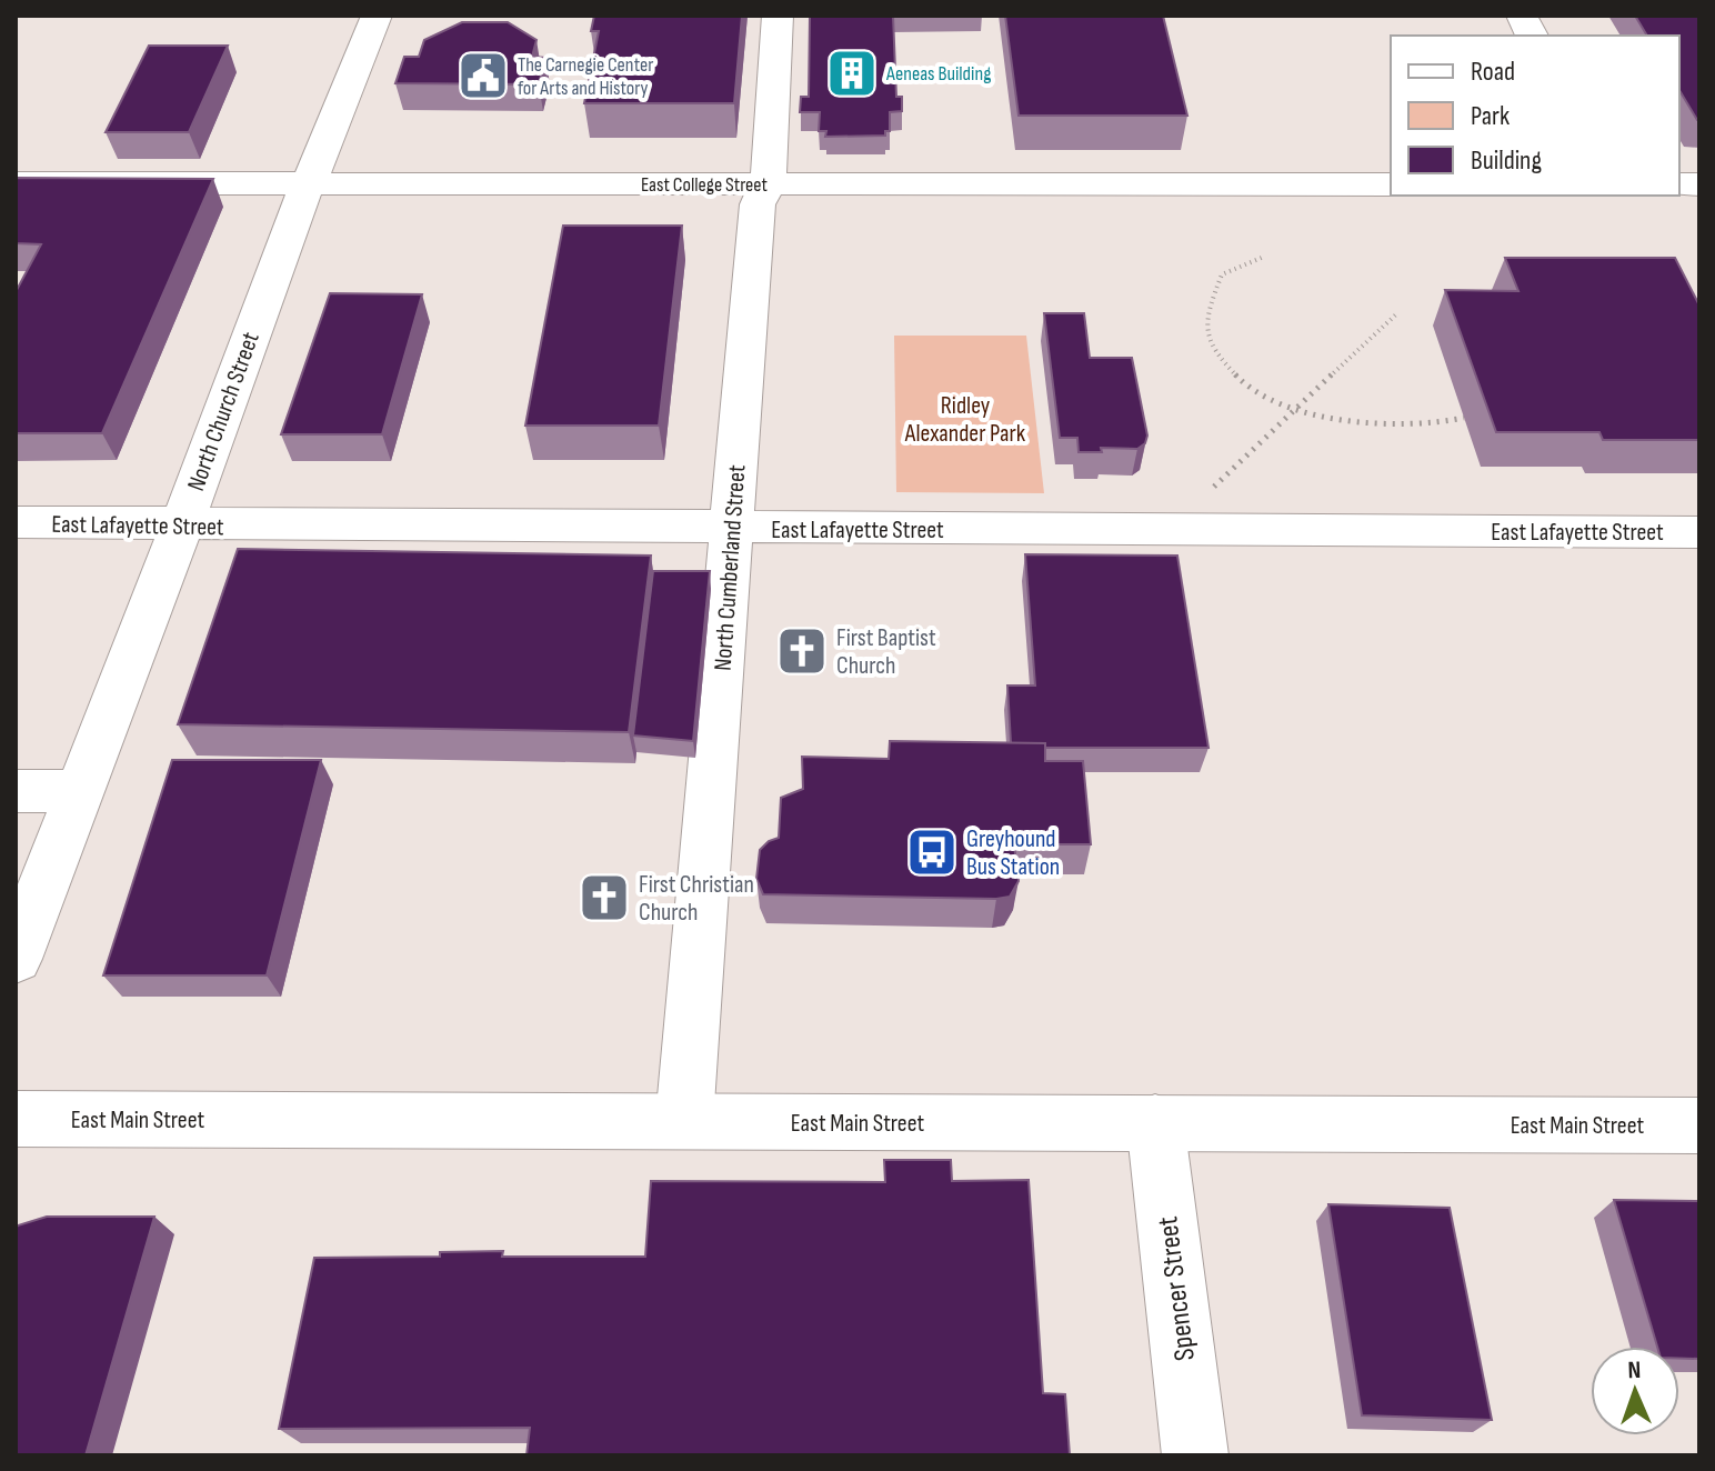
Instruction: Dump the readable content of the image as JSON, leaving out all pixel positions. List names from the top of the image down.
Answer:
{
  "streets": {
    "street": [
      "East College Street",
      "North Church Street",
      "East Lafayette Street",
      "North Cumberland Street",
      "East Main Street",
      "Spencer Street"
    ]
  },
  "crossings": [
    ["East College Street", "North Church Street"],
    ["East College Street", "North Cumberland Street"],
    ["North Church Street", "East Lafayette Street"],
    ["East Lafayette Street", "North Cumberland Street"],
    ["North Cumberland Street", "East Main Street"],
    ["East Main Street", "Spencer Street"]
  ],
  "parks": ["Ridley Alexander Park"],
  "places": {
    "building": ["Aeneas Building"],
    "public building": ["The Carnegie Center for Arts and History"],
    "church": ["First Baptist Church", "First Christian Church"],
    "bus stop": ["Greyhound Bus Station"]
  },
  "legend": ["Road", "Park", "Building"],
  "north": "top"
}
